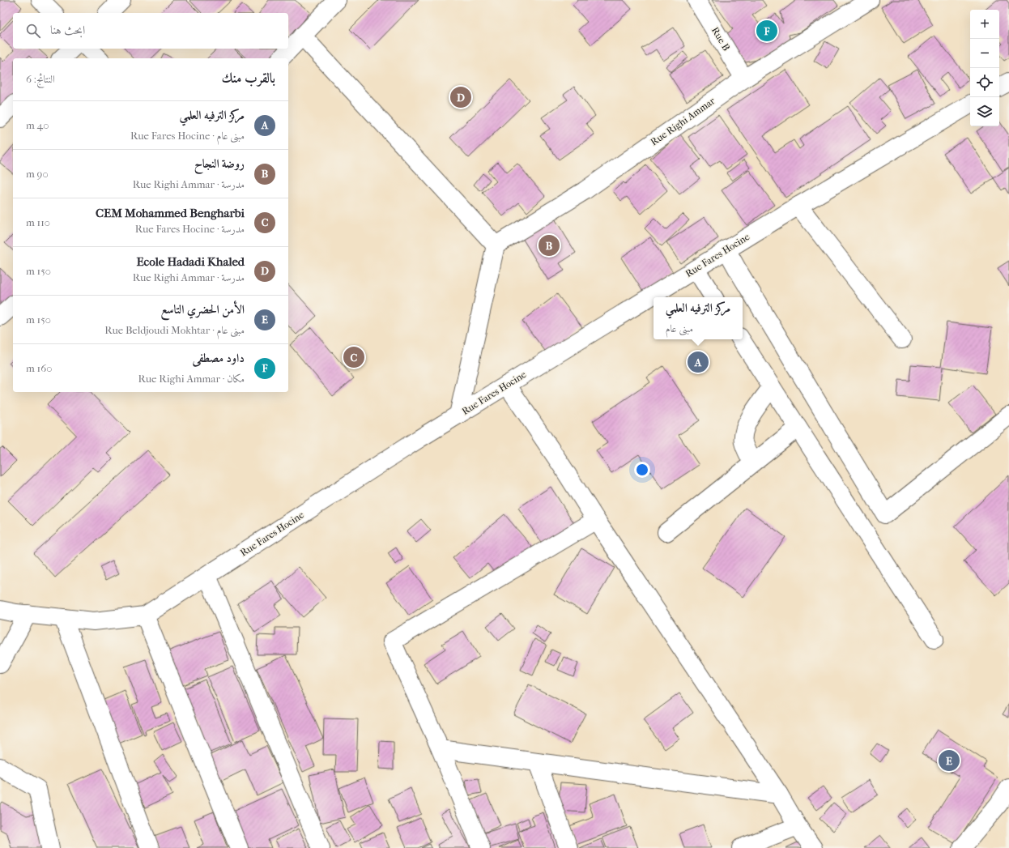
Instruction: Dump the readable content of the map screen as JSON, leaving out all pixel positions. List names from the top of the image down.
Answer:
{
  "streets": {
    "street": ["Rue B", "Rue Righi Ammar", "Rue Fares Hocine"]
  },
  "crossings": [
    ["Rue B", "Rue Righi Ammar"]
  ],
  "page": {
    "map_buttons": ["+", "−"],
    "search": "ابحث هنا",
    "pins": [
      "F",
      "D",
      "B",
      "C",
      "A",
      "E"
    ],
    "heading": ["بالقرب منك", "النتائج: 6"],
    "list": [
      {
        "mark": "A",
        "name": "مركز الترفيه العلمي",
        "note": "مبنى عام · Rue Fares Hocine",
        "value": "40 m"
      },
      {
        "mark": "B",
        "name": "روضة النجاح",
        "note": "مدرسة · Rue Righi Ammar",
        "value": "90 m"
      },
      {
        "mark": "C",
        "name": "CEM Mohammed Bengharbi",
        "note": "مدرسة · Rue Fares Hocine",
        "value": "110 m"
      },
      {
        "mark": "D",
        "name": "Ecole Hadadi Khaled",
        "note": "مدرسة · Rue Righi Ammar",
        "value": "150 m"
      },
      {
        "mark": "E",
        "name": "الأمن الحضري التاسع",
        "note": "مبنى عام · Rue Beldjoudi Mokhtar",
        "value": "150 m"
      },
      {
        "mark": "F",
        "name": "داود مصطفى",
        "note": "مكان · Rue Righi Ammar",
        "value": "160 m"
      }
    ],
    "popup": ["مركز الترفيه العلمي", "مبنى عام"]
  }
}
